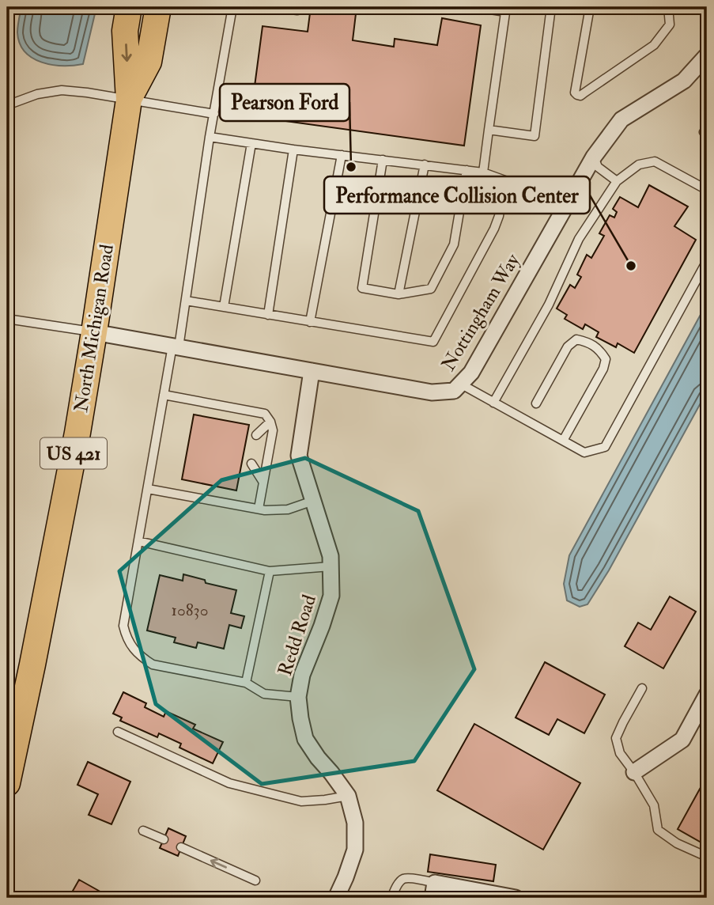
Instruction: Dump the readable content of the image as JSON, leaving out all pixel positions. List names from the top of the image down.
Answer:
{
  "streets": {
    "main road": ["North Michigan Road", "US 421"],
    "street": ["Nottingham Way", "Redd Road"]
  },
  "crossings": [
    ["Nottingham Way", "North Michigan Road"],
    ["Nottingham Way", "Redd Road"]
  ],
  "places": ["Pearson Ford", "Performance Collision Center"],
  "house_numbers": ["10830"]
}
